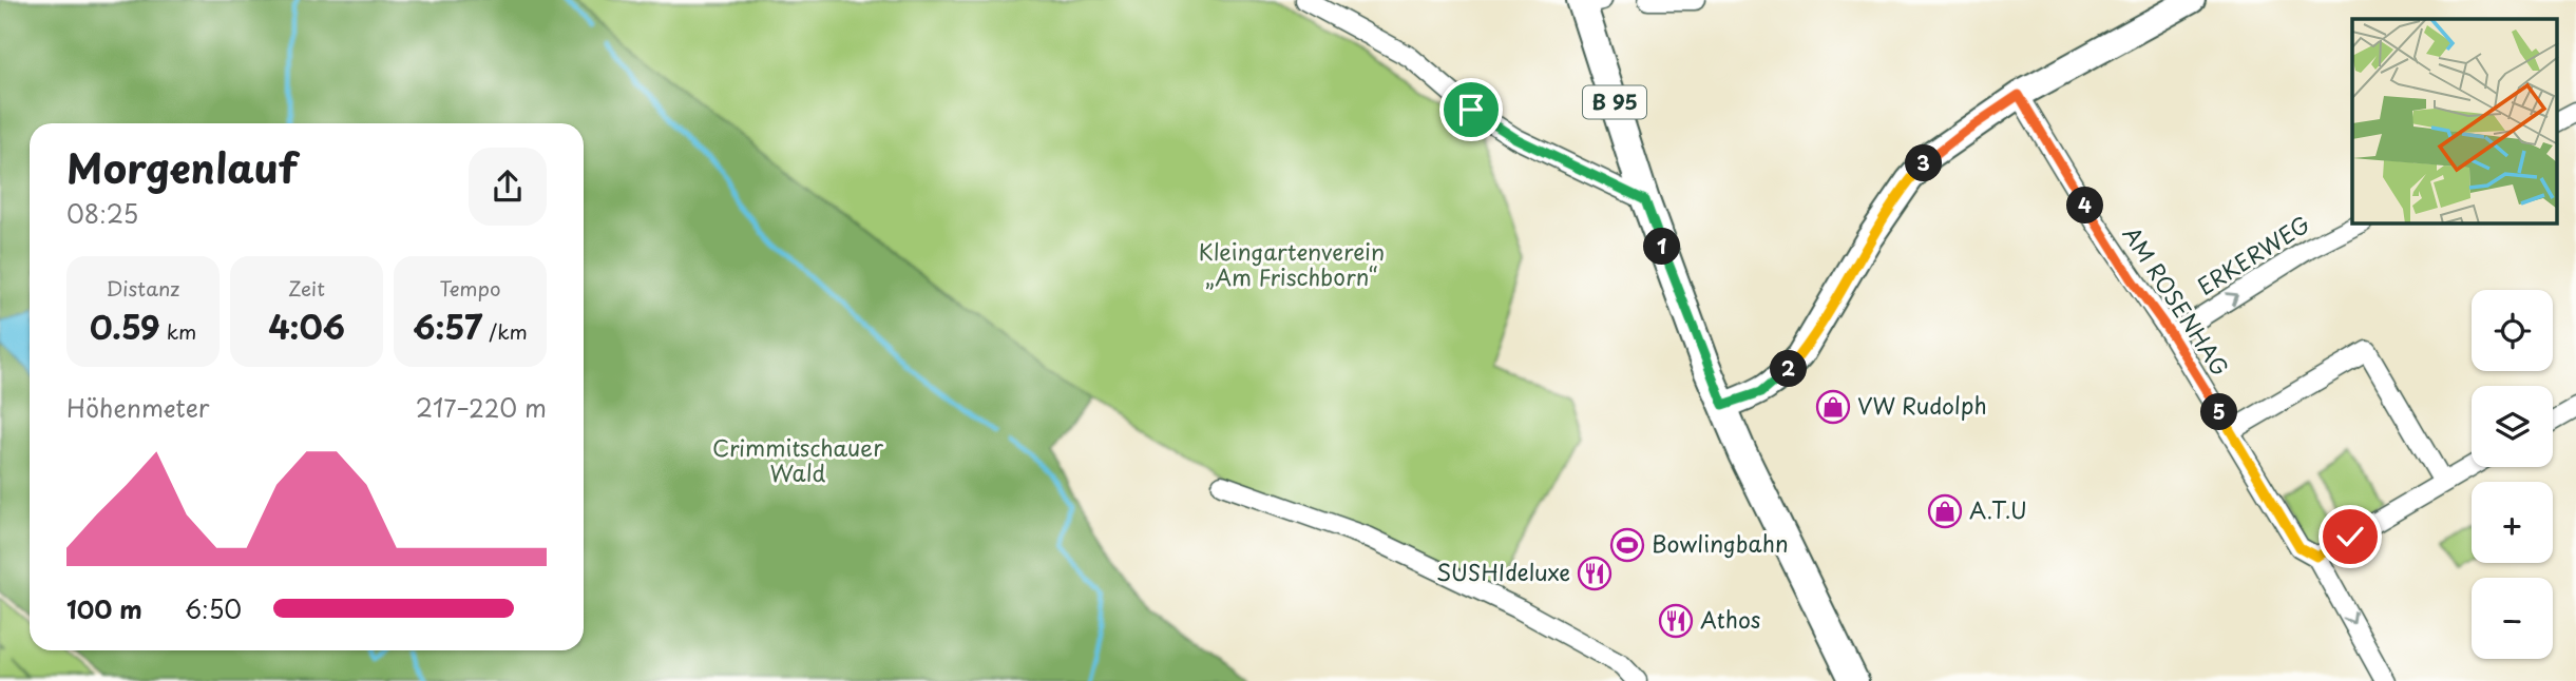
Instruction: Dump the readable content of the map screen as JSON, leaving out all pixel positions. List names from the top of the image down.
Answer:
{
  "streets": {
    "main road": ["B 95"],
    "street": ["ERKERWEG", "AM ROSENHAG"]
  },
  "crossings": [
    ["ERKERWEG", "AM ROSENHAG"]
  ],
  "one_way": ["ERKERWEG"],
  "parks": ["Kleingartenverein „Am Frischborn“", "Crimmitschauer Wald"],
  "places": {
    "shop": ["VW Rudolph", "A.T.U"],
    "sports": ["Bowlingbahn"],
    "restaurant": ["SUSHIdeluxe", "Athos"]
  },
  "page": {
    "heading": ["Morgenlauf", "08:25"],
    "pins": [
      "3",
      "4",
      "1",
      "2",
      "5"
    ],
    "stats": [
      ["Distanz", "0.59 km"],
      ["Zeit", "4:06"],
      ["Tempo", "6:57 /km"]
    ],
    "map_buttons": ["+", "−"],
    "chart": ["Höhenmeter", "217–220 m"],
    "list": [
      {
        "name": "100 m",
        "note": "6:50"
      }
    ]
  }
}
